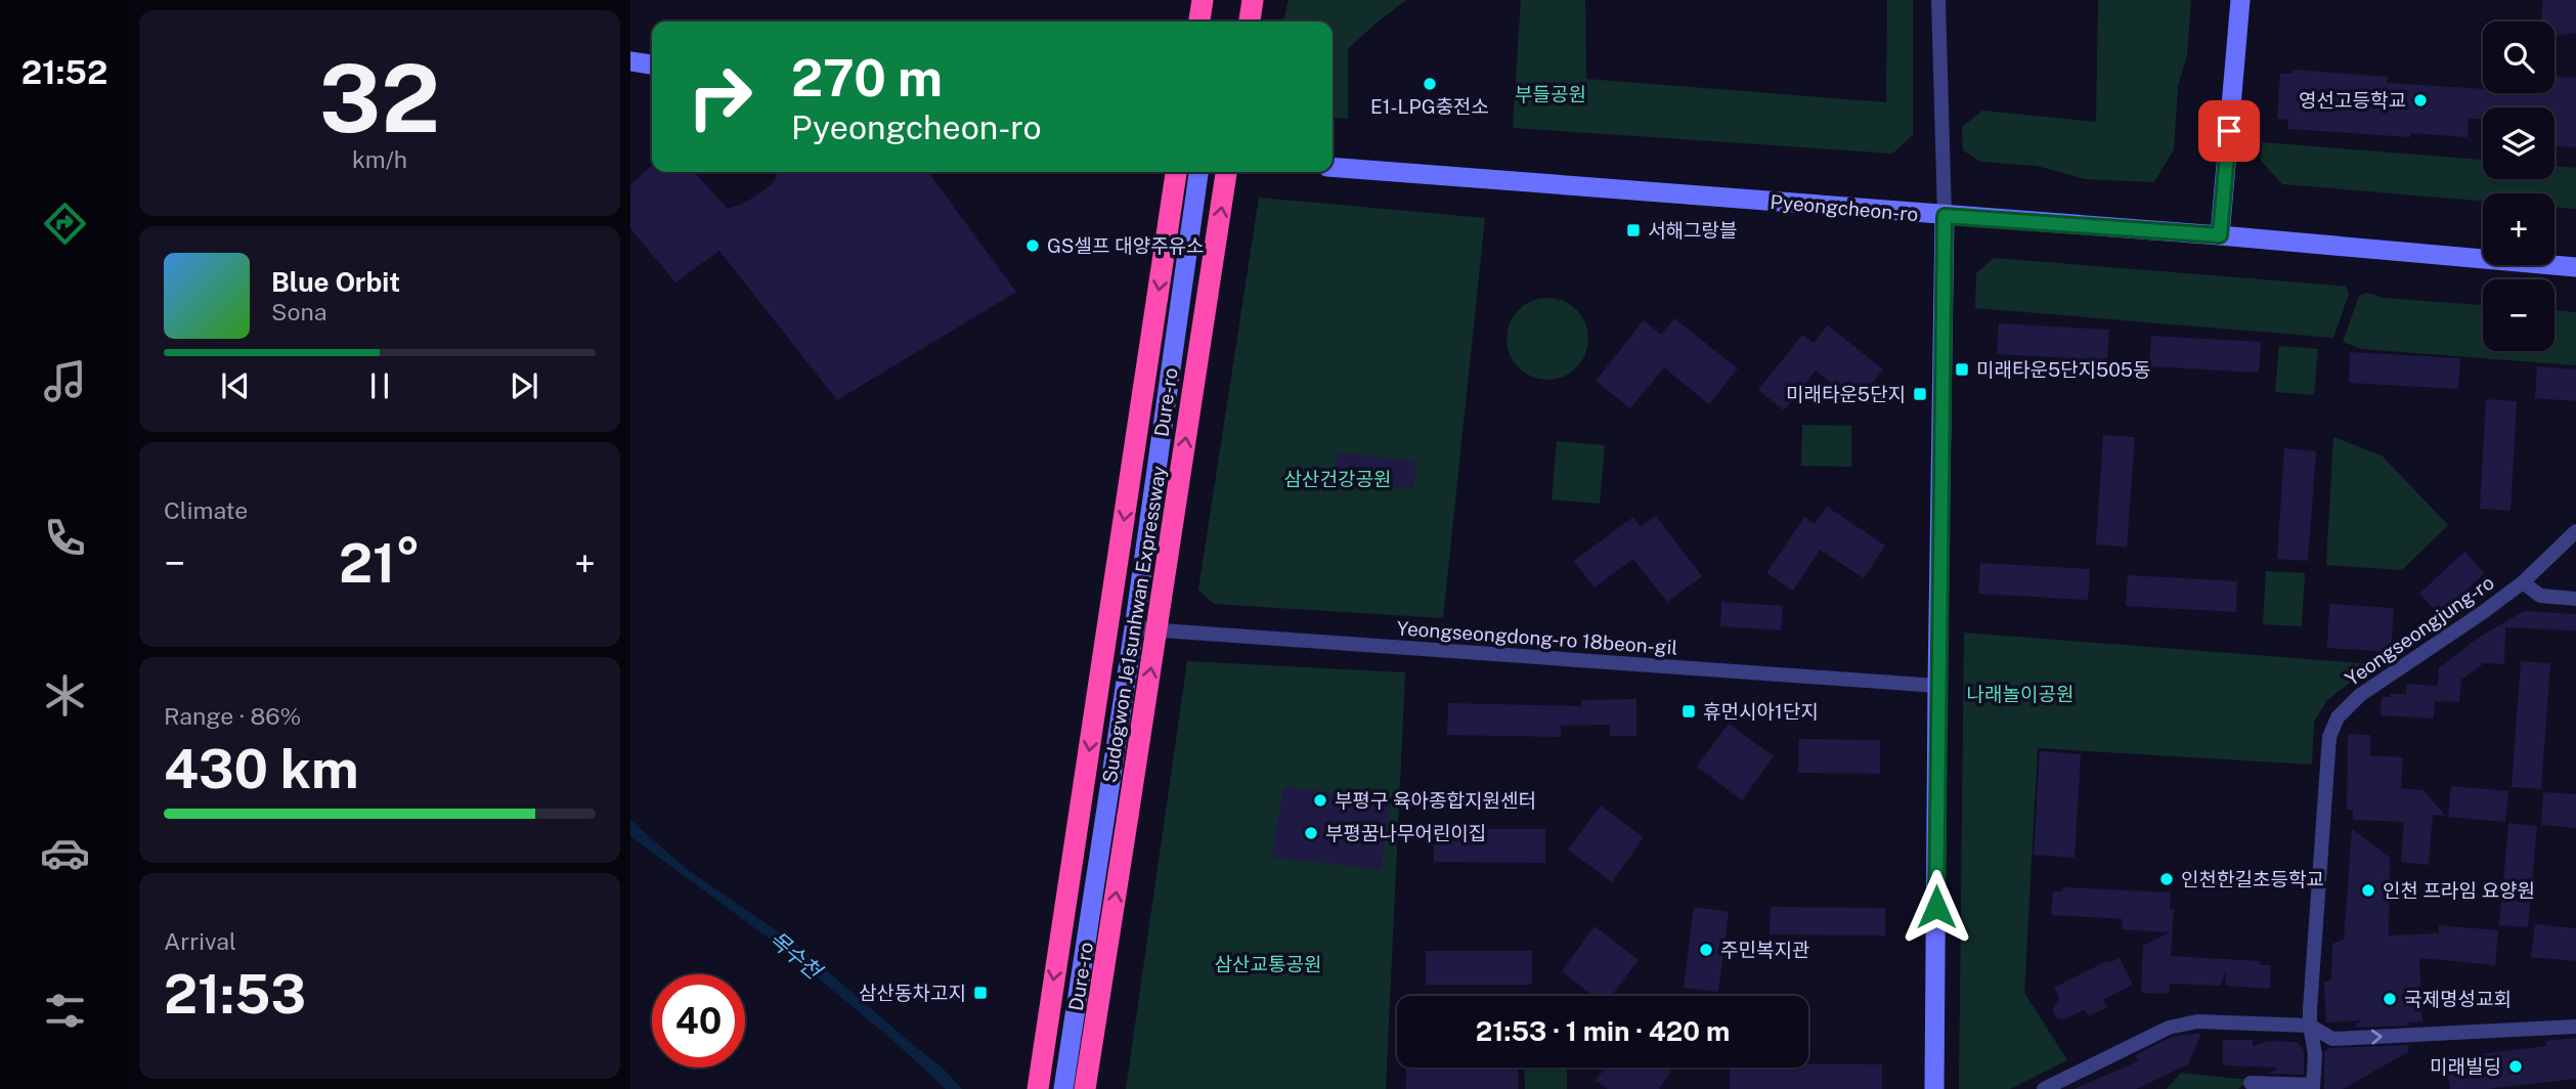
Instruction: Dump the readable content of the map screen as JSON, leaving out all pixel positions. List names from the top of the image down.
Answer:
{
  "streets": {
    "highway": ["Sudogwon Je1sunhwan Expressway"],
    "street": [
      "Pyeongcheon-ro",
      "Dure-ro",
      "Yeongseongjung-ro",
      "Yeongseongdong-ro 18beon-gil"
    ]
  },
  "crossings": [
    ["Dure-ro", "Yeongseongdong-ro 18beon-gil"]
  ],
  "water": ["목수천"],
  "parks": [
    "부들공원",
    "삼산건강공원",
    "나래놀이공원",
    "삼산교통공원"
  ],
  "places": {
    "other": [
      "E1-LPG충전소",
      "영선고등학교",
      "GS셀프 대양주유소",
      "부평구 육아종합지원센터",
      "부평꿈나무어린이집",
      "인천한길초등학교",
      "인천 프라임 요양원",
      "주민복지관",
      "국제명성교회",
      "미래빌딩"
    ],
    "transit": [
      "서해그랑블",
      "미래타운5단지505동",
      "미래타운5단지",
      "휴먼시아1단지",
      "삼산동차고지"
    ]
  },
  "page": {
    "tabs": "21:52",
    "tile": [
      ["32", "km/h"],
      "Climate",
      ["Range · 86%", "430 km"],
      ["Arrival", "21:53"]
    ],
    "map_buttons": ["+", "−"],
    "turn": ["270 m", "Pyeongcheon-ro"],
    "song": ["Blue Orbit", "Sona"],
    "heat": ["−", "21°", "+"],
    "limit": "40",
    "trip": "21:53 · 1 min · 420 m"
  }
}
